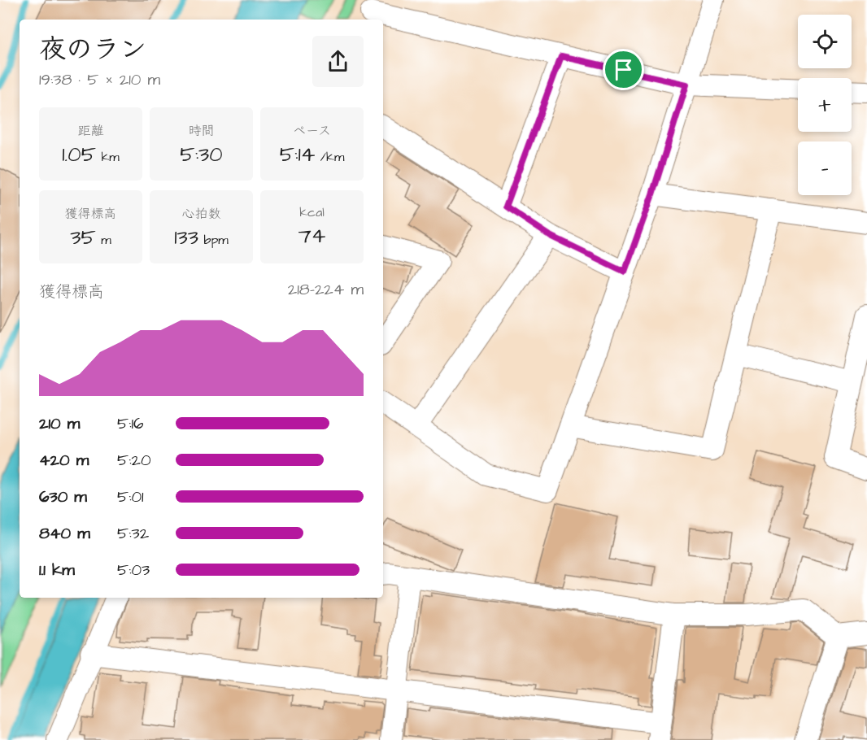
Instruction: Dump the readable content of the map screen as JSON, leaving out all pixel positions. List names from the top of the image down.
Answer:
{
  "page": {
    "map_buttons": ["+", "−"],
    "heading": ["夜のラン", "19:38 · 5 × 210 m"],
    "stats": [
      ["距離", "1.05 km"],
      ["時間", "5:30"],
      ["ペース", "5:14 /km"],
      ["獲得標高", "35 m"],
      ["心拍数", "133 bpm"],
      ["kcal", "74"]
    ],
    "chart": ["獲得標高", "218–224 m"],
    "list": [
      {
        "name": "210 m",
        "note": "5:16"
      },
      {
        "name": "420 m",
        "note": "5:20"
      },
      {
        "name": "630 m",
        "note": "5:01"
      },
      {
        "name": "840 m",
        "note": "5:32"
      },
      {
        "name": "1.1 km",
        "note": "5:03"
      }
    ]
  }
}
